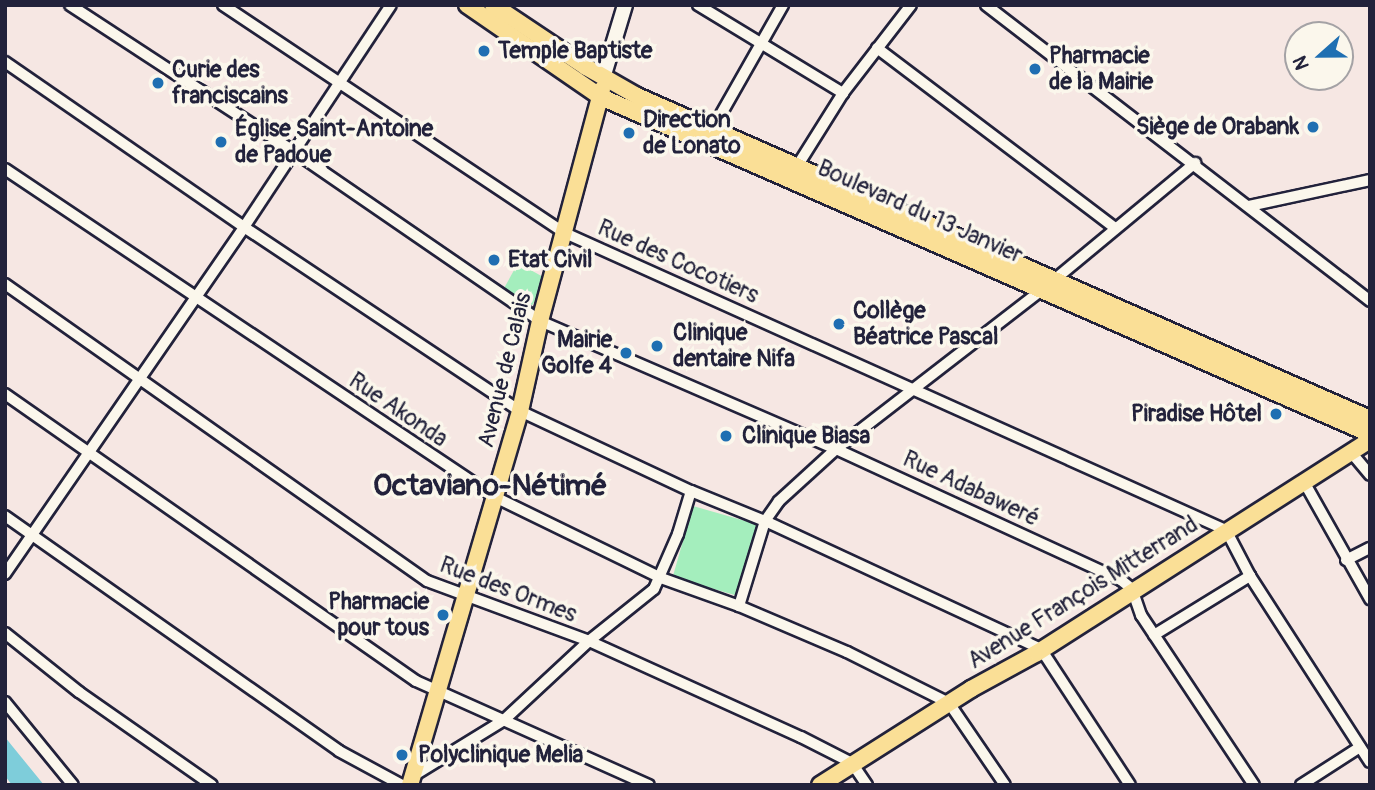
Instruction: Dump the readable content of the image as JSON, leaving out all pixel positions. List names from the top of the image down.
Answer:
{
  "streets": {
    "highway": ["Boulevard du 13 Janvier", "Avenue de Calais", "Avenue François Mitterrand"],
    "street": [
      "Rue des Cocotiers",
      "Rue Akonda",
      "Rue Adabaweré",
      "Rue des Ormes"
    ]
  },
  "crossings": [
    ["Boulevard du 13 Janvier", "Avenue de Calais"],
    ["Rue des Cocotiers", "Avenue de Calais"],
    ["Rue des Cocotiers", "Avenue François Mitterrand"],
    ["Avenue de Calais", "Rue Akonda"],
    ["Avenue de Calais", "Rue Adabaweré"],
    ["Avenue de Calais", "Rue des Ormes"],
    ["Rue Akonda", "Avenue François Mitterrand"],
    ["Rue Adabaweré", "Avenue François Mitterrand"],
    ["Rue des Ormes", "Avenue François Mitterrand"]
  ],
  "districts": ["Octaviano-Nétimé"],
  "places": [
    "Temple Baptiste",
    "Pharmacie de la Mairie",
    "Curie des franciscains",
    "Siège de Orabank",
    "Direction de Lonato",
    "Église Saint-Antoine de Padoue",
    "Etat Civil",
    "Collège Béatrice Pascal",
    "Clinique dentaire Nifa",
    "Mairie Golfe 4",
    "Piradise Hôtel",
    "Clinique Biasa",
    "Pharmacie pour tous",
    "Polyclinique Melia"
  ],
  "north": "left"
}
